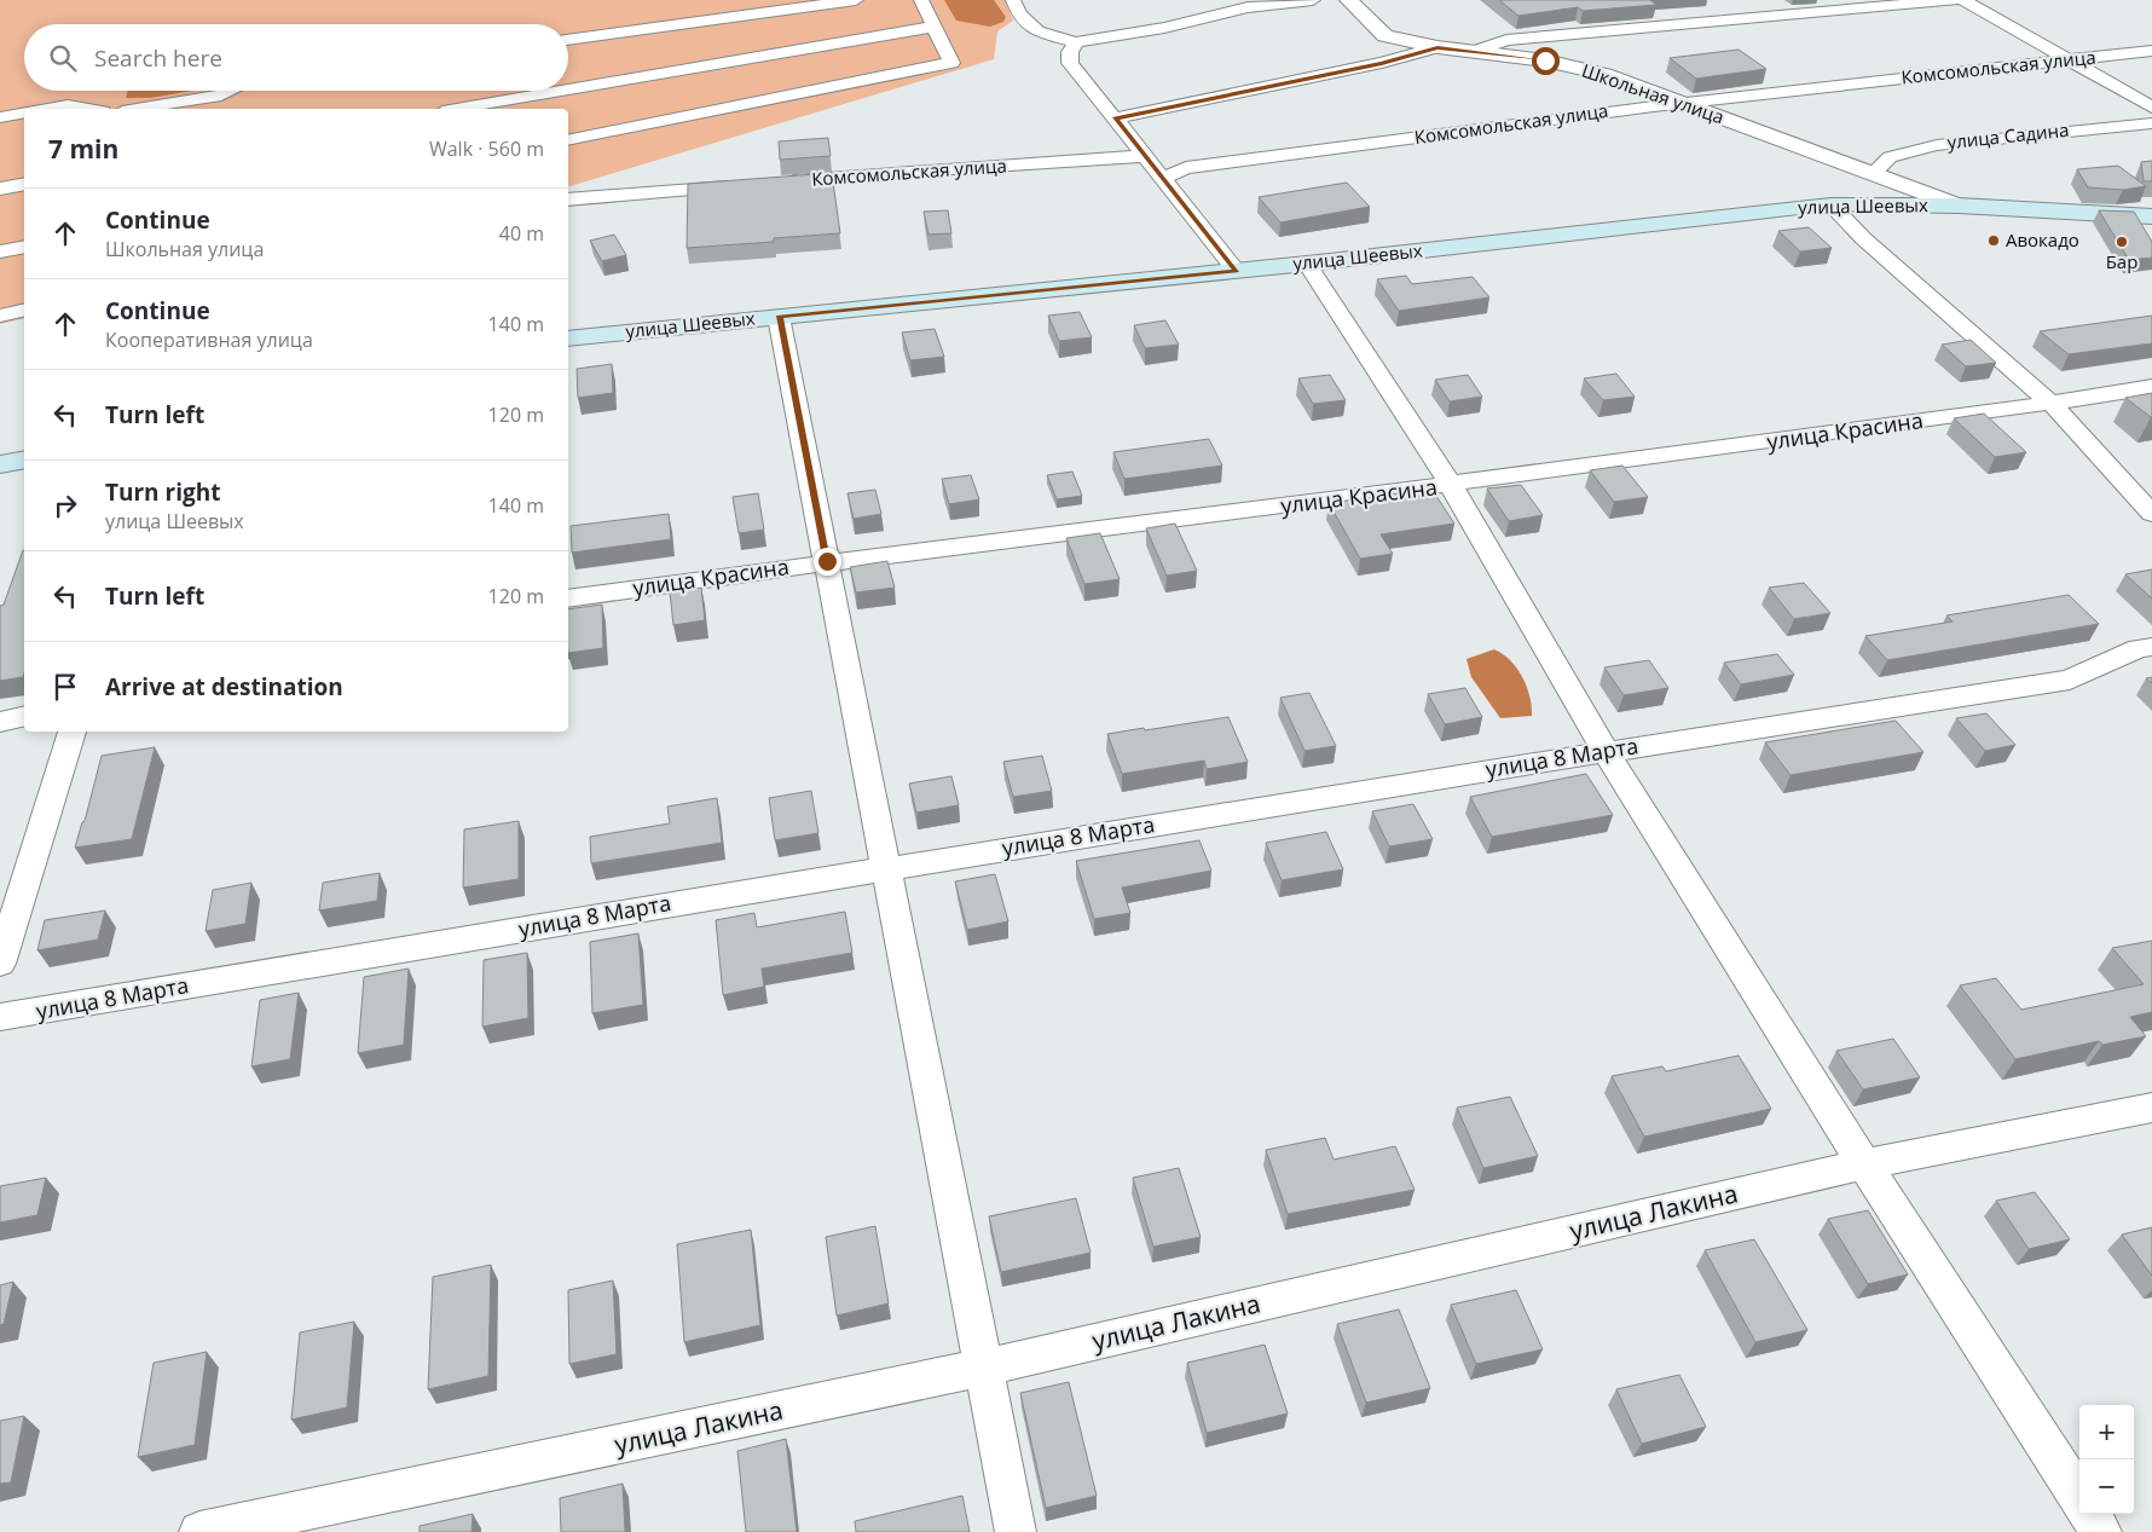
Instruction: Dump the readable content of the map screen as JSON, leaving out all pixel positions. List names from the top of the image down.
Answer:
{
  "streets": {
    "main road": ["улица Шеевых"],
    "street": [
      "Комсомольская улица",
      "Школьная улица",
      "улица Садина",
      "улица Красина",
      "улица 8 Марта",
      "улица Лакина"
    ]
  },
  "crossings": [
    ["Комсомольская улица", "Школьная улица"],
    ["Школьная улица", "улица Садина"],
    ["Школьная улица", "улица Шеевых"]
  ],
  "places": ["Авокадо", "Бар"],
  "page": {
    "search": "Search here",
    "heading": ["7 min", "Walk · 560 m"],
    "list": [
      ["Continue", "Школьная улица", "40 m"],
      ["Continue", "Кооперативная улица", "140 m"],
      ["Turn left", "120 m"],
      ["Turn right", "улица Шеевых", "140 m"],
      ["Turn left", "120 m"],
      "Arrive at destination"
    ],
    "map_buttons": ["+", "−"]
  }
}
